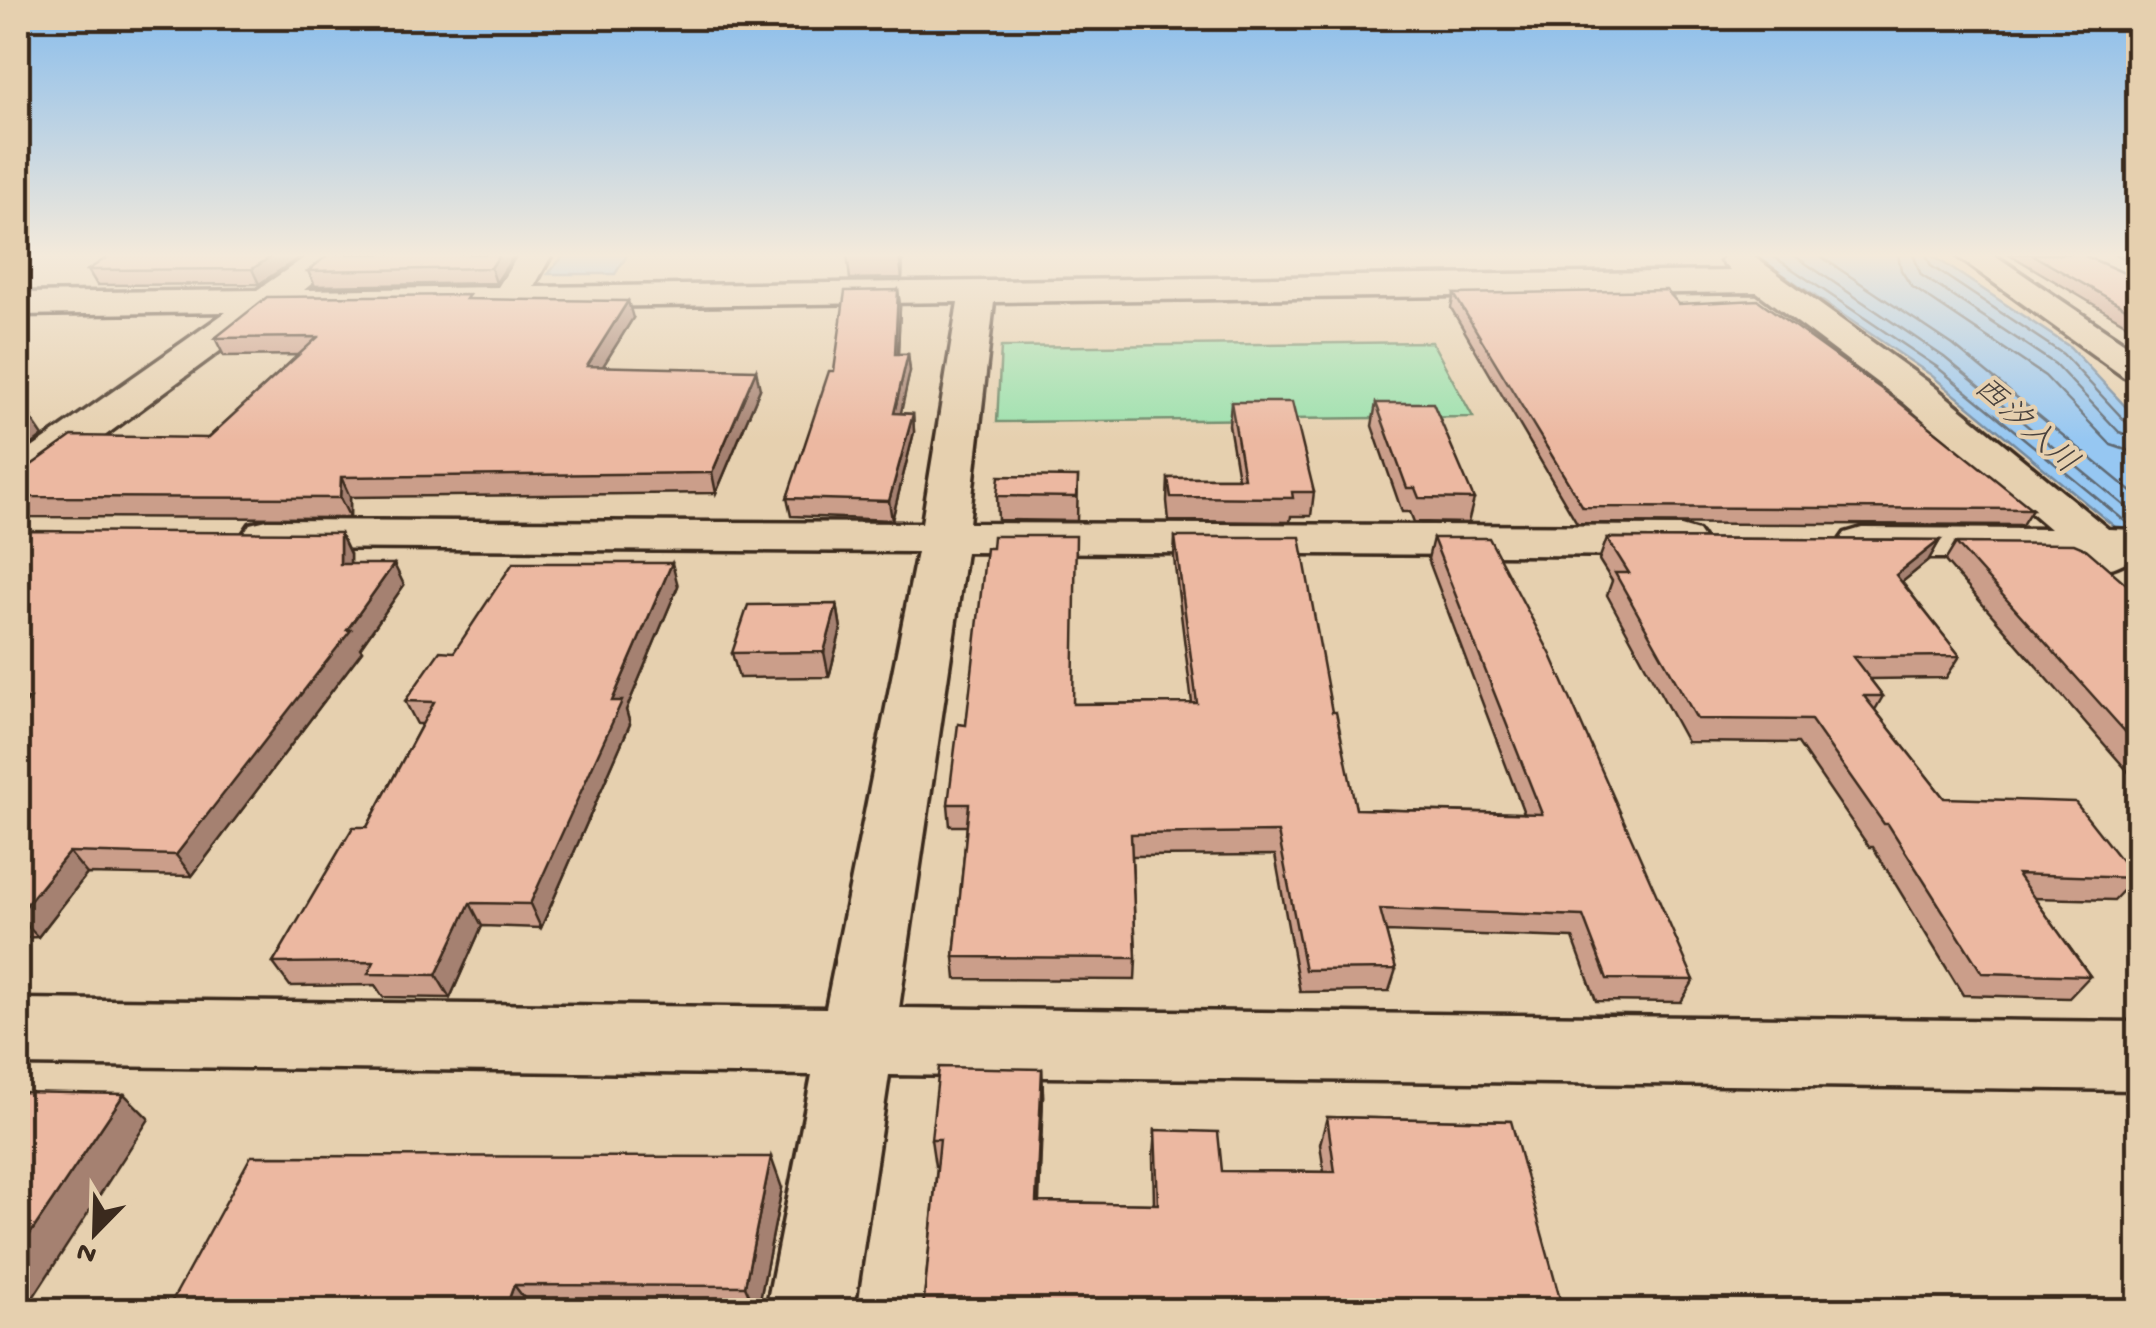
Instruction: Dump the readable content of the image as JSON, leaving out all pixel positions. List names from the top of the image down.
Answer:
{
  "water": ["西汐入川"],
  "north": "bottom left"
}
